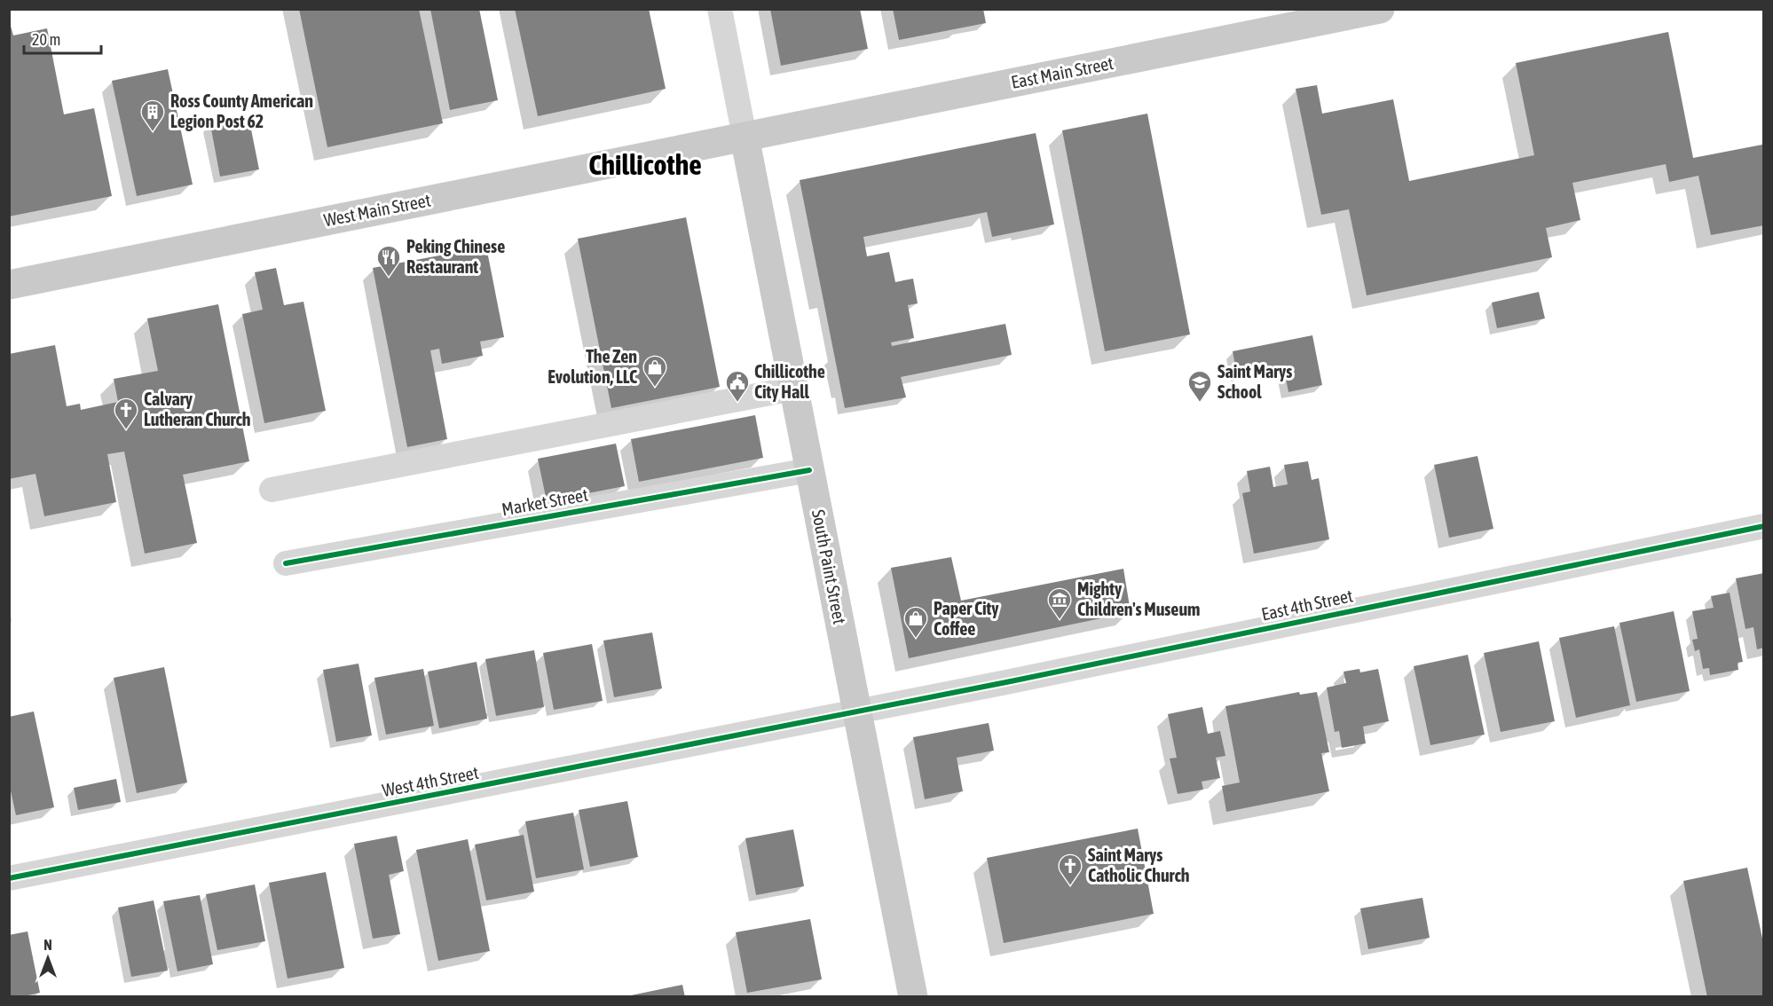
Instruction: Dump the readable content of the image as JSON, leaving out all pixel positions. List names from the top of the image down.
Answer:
{
  "streets": {
    "main road": ["East Main Street", "West Main Street", "South Paint Street"],
    "street": ["Market Street", "East 4th Street", "West 4th Street"]
  },
  "crossings": [
    ["East Main Street", "West Main Street"],
    ["East Main Street", "South Paint Street"],
    ["West Main Street", "South Paint Street"],
    ["Market Street", "South Paint Street"],
    ["South Paint Street", "East 4th Street"],
    ["South Paint Street", "West 4th Street"],
    ["East 4th Street", "West 4th Street"]
  ],
  "districts": ["Chillicothe"],
  "places": {
    "building": ["Ross County American Legion Post 62"],
    "restaurant": ["Peking Chinese Restaurant"],
    "shop": ["The Zen Evolution, LLC", "Paper City Coffee"],
    "public building": ["Chillicothe City Hall"],
    "school or university": ["Saint Marys School"],
    "church": ["Calvary Lutheran Church", "Saint Marys Catholic Church"],
    "museum": ["Mighty Children's Museum"]
  },
  "scale_bar": "20 m",
  "north": "top"
}
